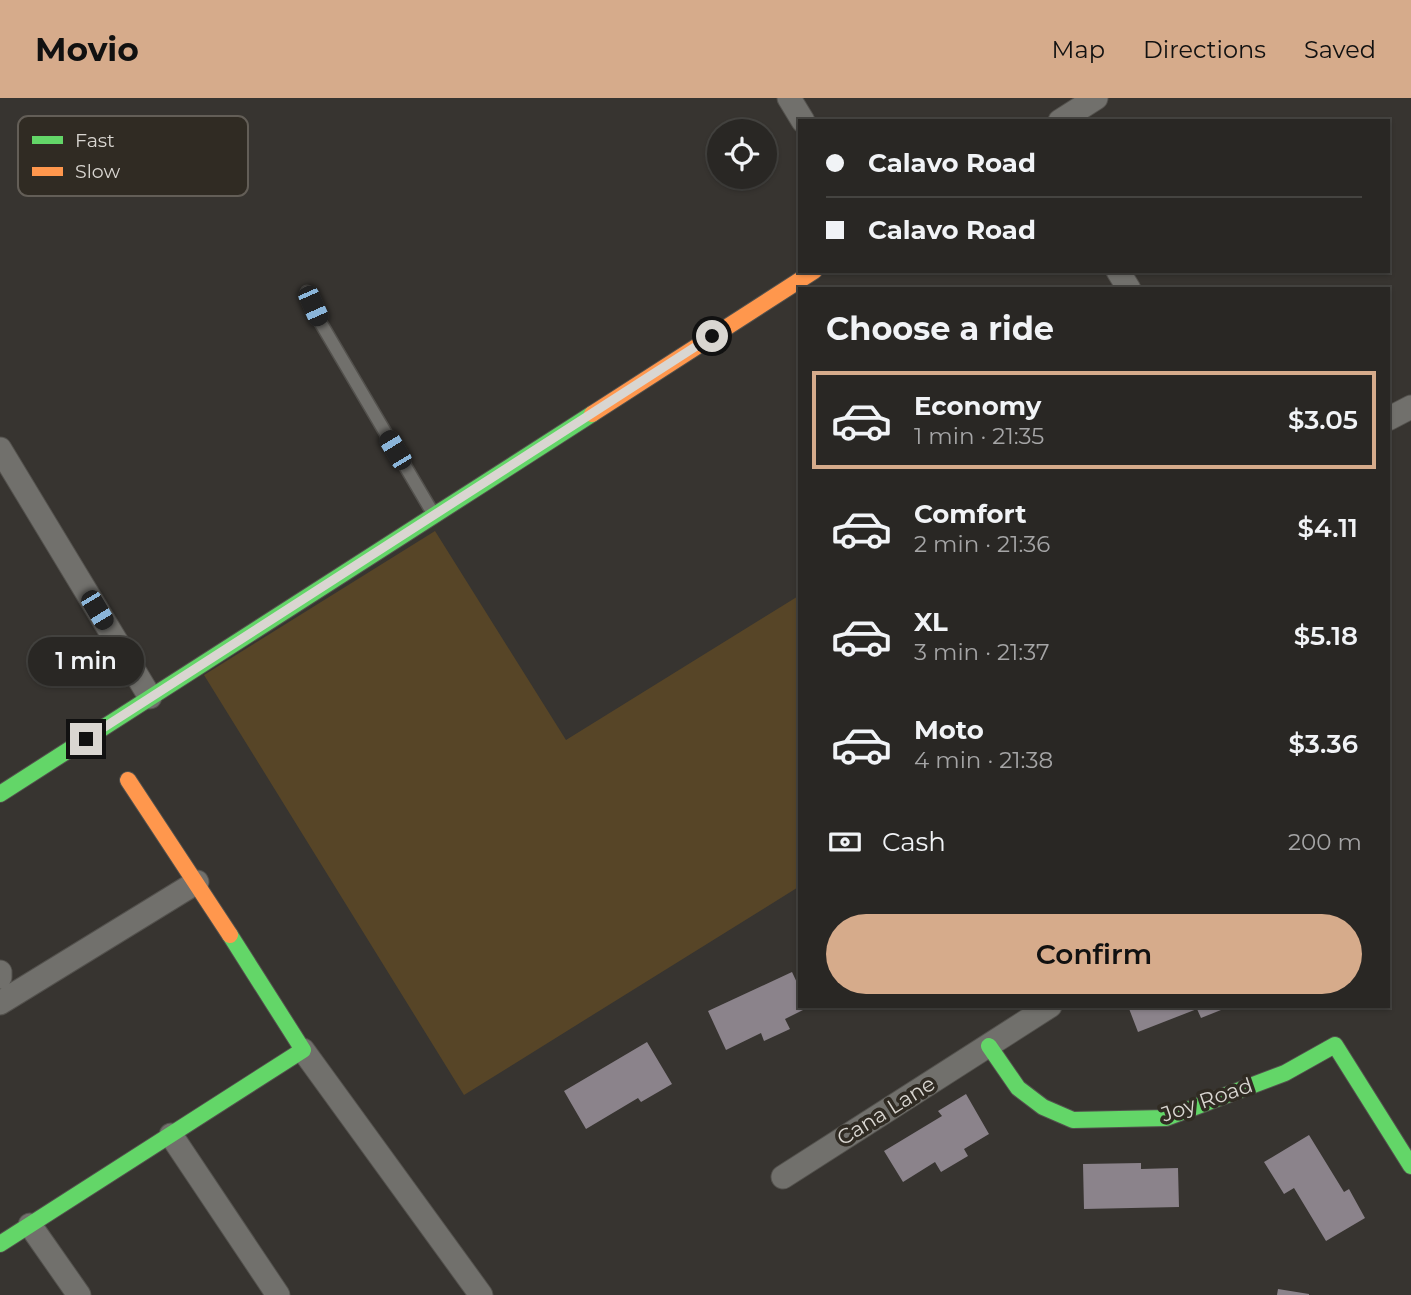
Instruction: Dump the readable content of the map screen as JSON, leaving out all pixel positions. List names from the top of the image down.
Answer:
{
  "streets": {
    "street": ["Joy Road", "Cana Lane"]
  },
  "crossings": [
    ["Joy Road", "Cana Lane"]
  ],
  "legend": ["Fast", "Slow"],
  "page": {
    "header": "Movio",
    "nav": ["Map", "Directions", "Saved"],
    "banner": ["Calavo Road", "Calavo Road"],
    "heading": "Choose a ride",
    "list": [
      {
        "name": "Economy",
        "note": "1 min · 21:35",
        "value": "$3.05"
      },
      {
        "name": "Comfort",
        "note": "2 min · 21:36",
        "value": "$4.11"
      },
      {
        "name": "XL",
        "note": "3 min · 21:37",
        "value": "$5.18"
      },
      {
        "name": "Moto",
        "note": "4 min · 21:38",
        "value": "$3.36"
      }
    ],
    "bubble": "1 min",
    "pay": ["Cash", "200 m"],
    "buttons": "Confirm"
  }
}
